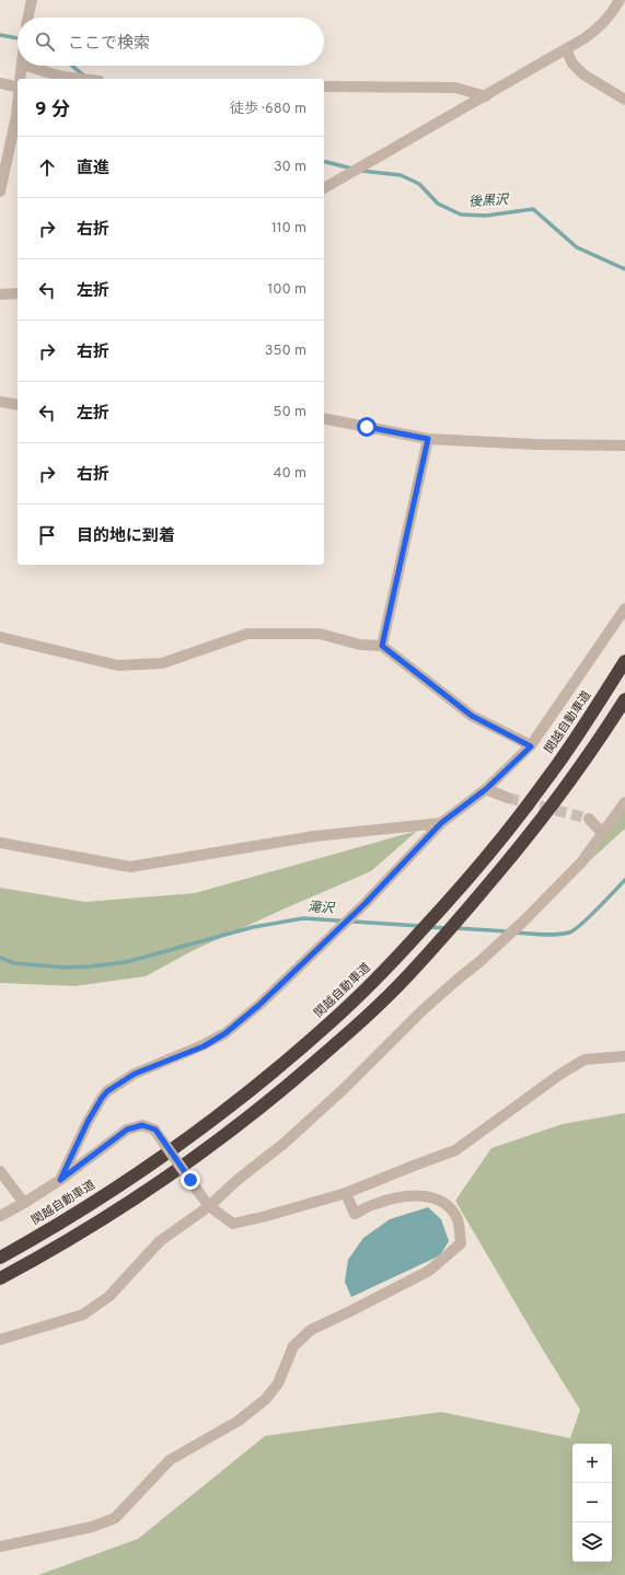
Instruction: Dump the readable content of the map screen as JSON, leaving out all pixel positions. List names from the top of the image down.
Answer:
{
  "streets": {
    "highway": ["関越自動車道"]
  },
  "water": ["後黒沢", "滝沢"],
  "page": {
    "search": "ここで検索",
    "heading": ["9 分", "徒歩 · 680 m"],
    "list": [
      ["直進", "30 m"],
      ["右折", "110 m"],
      ["左折", "100 m"],
      ["右折", "350 m"],
      ["左折", "50 m"],
      ["右折", "40 m"],
      "目的地に到着"
    ],
    "map_buttons": ["+", "−"]
  }
}
